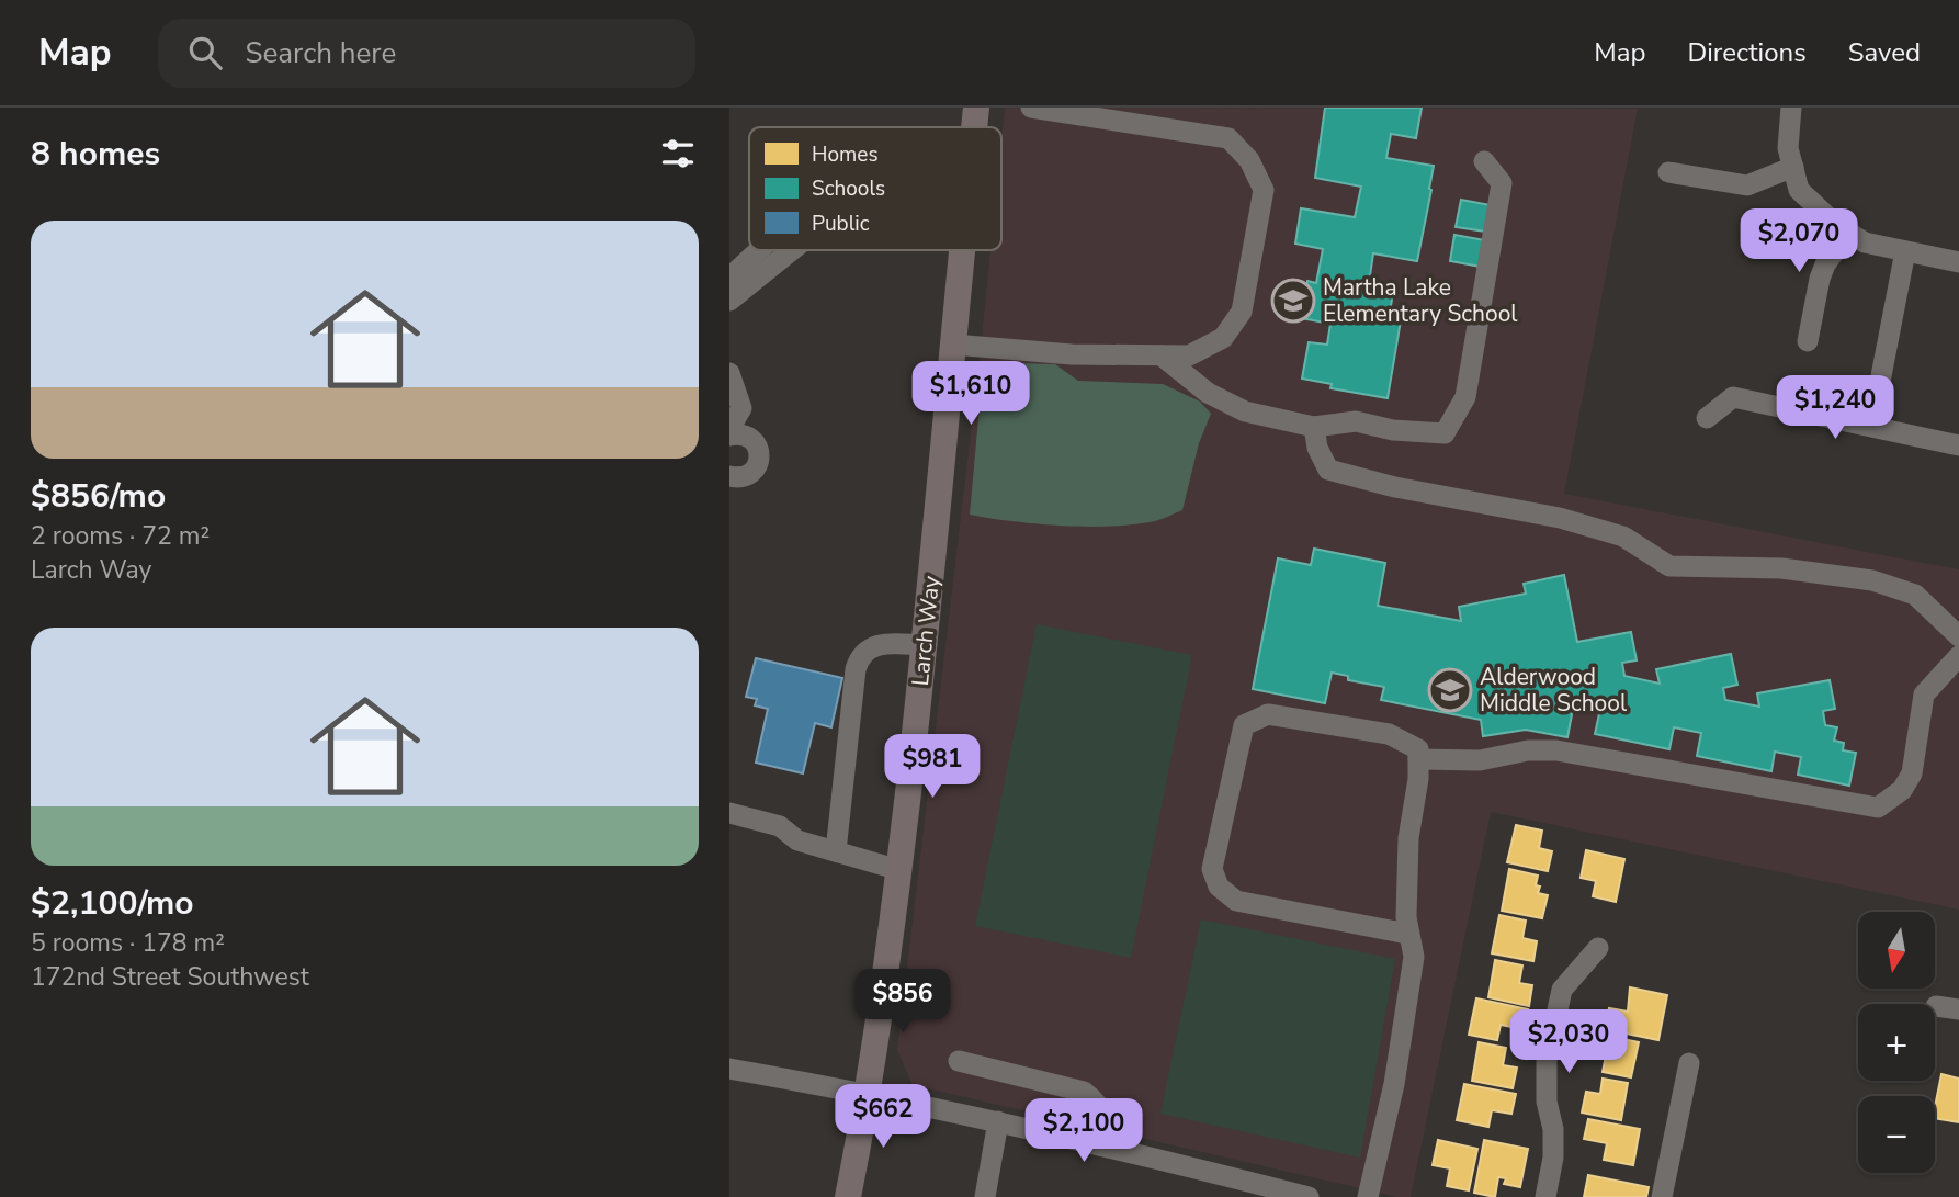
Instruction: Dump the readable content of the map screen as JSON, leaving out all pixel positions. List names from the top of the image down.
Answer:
{
  "streets": {
    "main road": ["Larch Way"]
  },
  "places": {
    "school or university": ["Martha Lake Elementary School", "Alderwood Middle School"]
  },
  "legend": ["Homes", "Schools", "Public"],
  "north": "bottom",
  "page": {
    "header": "Map",
    "search": "Search here",
    "nav": ["Map", "Directions", "Saved"],
    "heading": "8 homes",
    "list": [
      {
        "name": "$856/mo",
        "note": "2 rooms · 72 m² · Larch Way"
      },
      {
        "name": "$2,100/mo",
        "note": "5 rooms · 178 m² · 172nd Street Southwest"
      }
    ],
    "price": [
      "$2,070",
      "$1,610",
      "$1,240",
      "$981",
      "$856",
      "$2,030",
      "$662",
      "$2,100"
    ],
    "map_buttons": ["+", "−"]
  }
}
